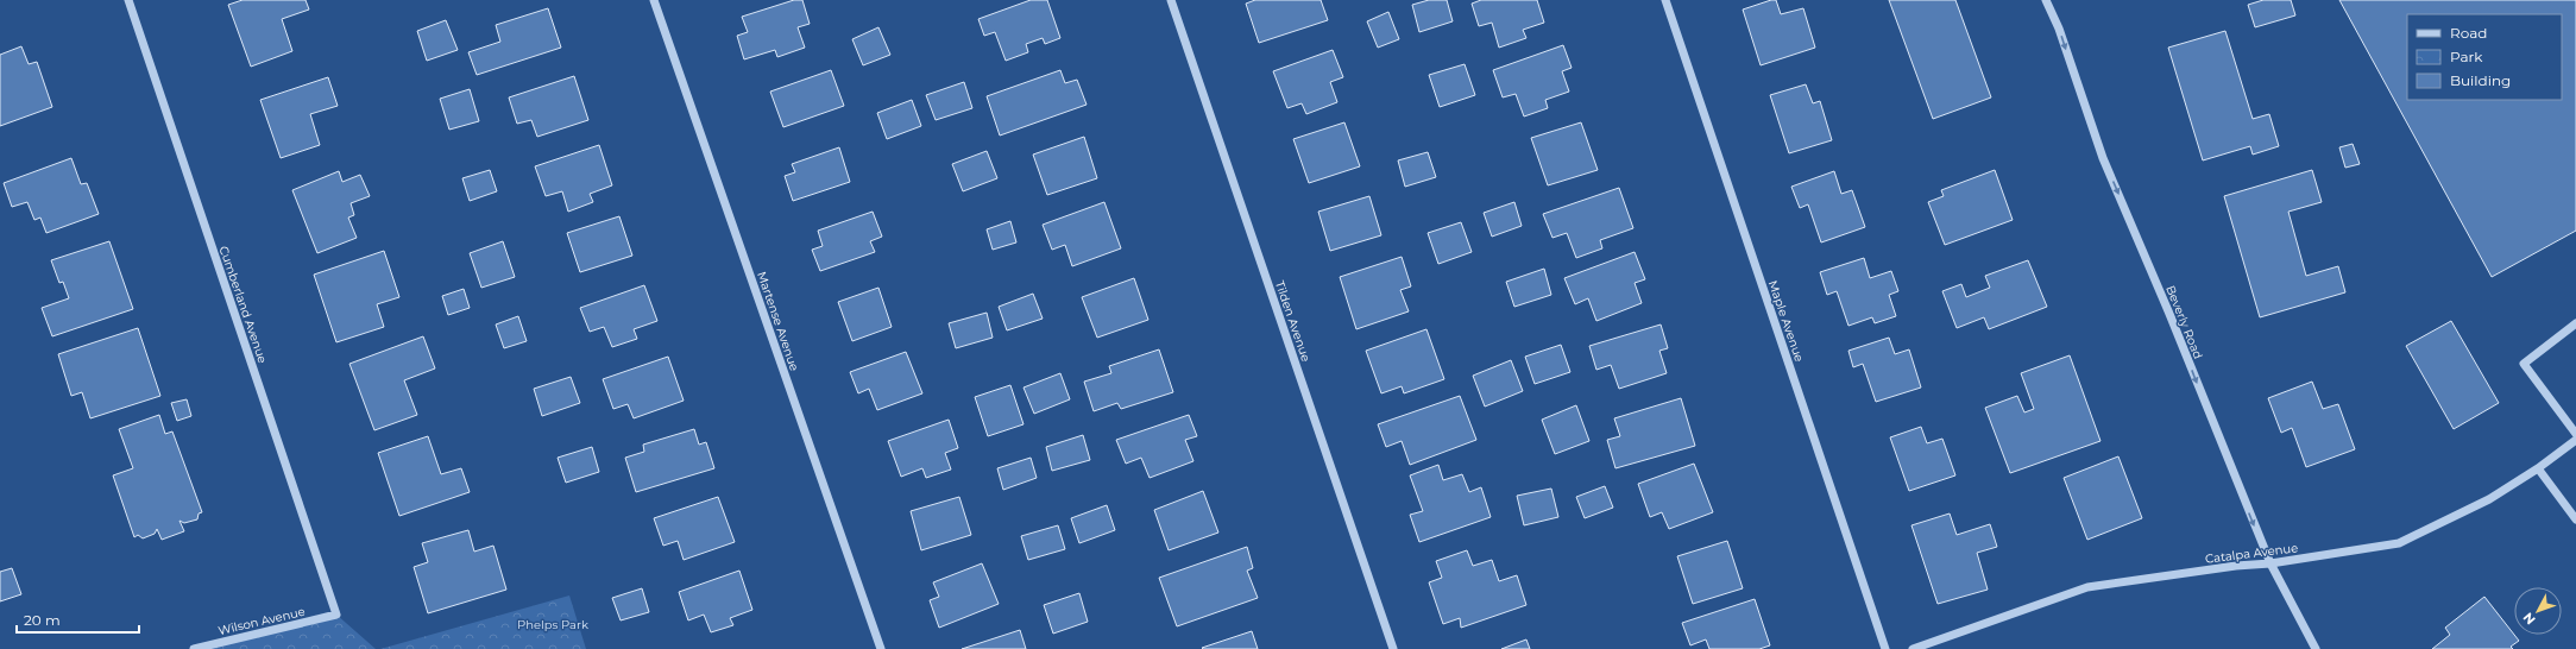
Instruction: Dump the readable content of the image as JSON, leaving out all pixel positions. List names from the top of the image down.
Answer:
{
  "streets": {
    "street": [
      "Cumberland Avenue",
      "Martense Avenue",
      "Tilden Avenue",
      "Maple Avenue",
      "Beverly Road",
      "Catalpa Avenue",
      "Wilson Avenue"
    ]
  },
  "crossings": [
    ["Cumberland Avenue", "Wilson Avenue"],
    ["Beverly Road", "Catalpa Avenue"]
  ],
  "one_way": ["Beverly Road"],
  "parks": ["Phelps Park"],
  "legend": ["Road", "Park", "Building"],
  "scale_bar": "20 m",
  "north": "bottom left"
}
